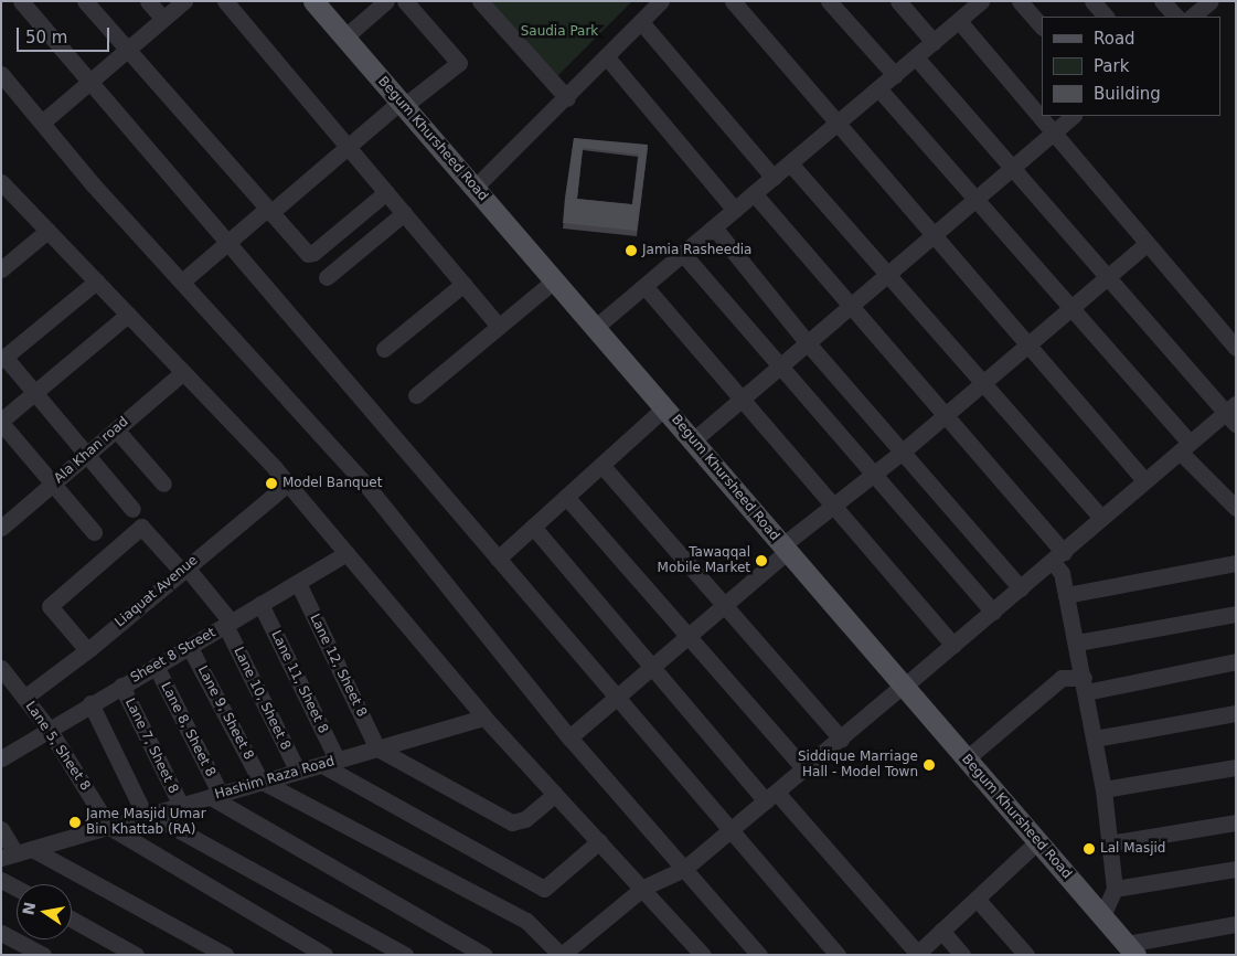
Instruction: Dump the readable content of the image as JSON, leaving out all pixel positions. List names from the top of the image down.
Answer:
{
  "streets": {
    "main road": ["Begum Khursheed Road"],
    "street": [
      "Ala Khan road",
      "Liaquat Avenue",
      "Sheet 8 Street",
      "Lane 12, Sheet 8",
      "Lane 11, Sheet 8",
      "Lane 10, Sheet 8",
      "Lane 9, Sheet 8",
      "Lane 8, Sheet 8",
      "Lane 5, Sheet 8",
      "Lane 7, Sheet 8",
      "Hashim Raza Road"
    ]
  },
  "crossings": [
    ["Liaquat Avenue", "Lane 10, Sheet 8"],
    ["Liaquat Avenue", "Lane 5, Sheet 8"],
    ["Sheet 8 Street", "Lane 12, Sheet 8"],
    ["Sheet 8 Street", "Lane 11, Sheet 8"],
    ["Sheet 8 Street", "Lane 10, Sheet 8"],
    ["Sheet 8 Street", "Lane 9, Sheet 8"],
    ["Sheet 8 Street", "Lane 8, Sheet 8"],
    ["Sheet 8 Street", "Lane 5, Sheet 8"],
    ["Sheet 8 Street", "Lane 7, Sheet 8"],
    ["Lane 12, Sheet 8", "Hashim Raza Road"],
    ["Lane 11, Sheet 8", "Hashim Raza Road"],
    ["Lane 10, Sheet 8", "Hashim Raza Road"],
    ["Lane 9, Sheet 8", "Hashim Raza Road"],
    ["Lane 8, Sheet 8", "Hashim Raza Road"],
    ["Lane 5, Sheet 8", "Hashim Raza Road"],
    ["Lane 7, Sheet 8", "Hashim Raza Road"]
  ],
  "parks": ["Saudia Park"],
  "places": [
    "Jamia Rasheedia",
    "Model Banquet",
    "Tawaqqal Mobile Market",
    "Siddique Marriage Hall - Model Town",
    "Jame Masjid Umar Bin Khattab (RA)",
    "Lal Masjid"
  ],
  "legend": ["Road", "Park", "Building"],
  "scale_bar": "50 m",
  "north": "left"
}
